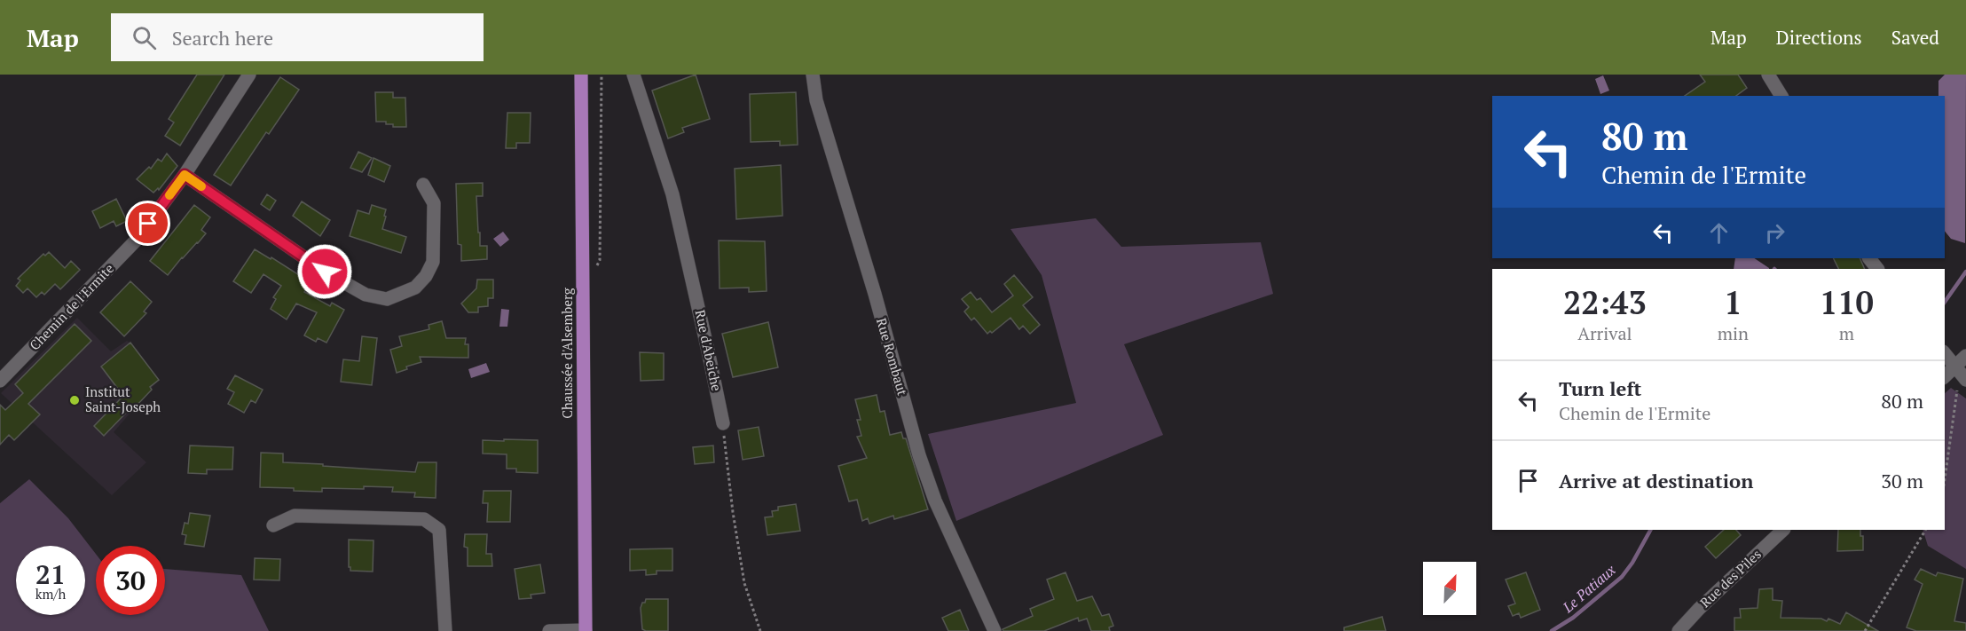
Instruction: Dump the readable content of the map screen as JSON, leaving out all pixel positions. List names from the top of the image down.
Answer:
{
  "streets": {
    "main road": ["Chaussée d'Alsemberg"],
    "street": [
      "Chemin de l'Ermite",
      "Rue d'Abeiche",
      "Rue Rombaut",
      "Rue des Piles"
    ]
  },
  "water": ["Le Patiaux"],
  "places": ["Institut Saint-Joseph"],
  "north": "top right",
  "page": {
    "header": "Map",
    "search": "Search here",
    "nav": ["Map", "Directions", "Saved"],
    "turn": ["80 m", "Chemin de l'Ermite"],
    "eta": [
      "22:43",
      "Arrival",
      "1",
      "min",
      "110",
      "m"
    ],
    "list": [
      {
        "name": "Turn left",
        "note": "Chemin de l'Ermite",
        "value": "80 m"
      },
      {
        "name": "Arrive at destination",
        "value": "30 m"
      }
    ],
    "speed": "21 km/h",
    "limit": "30"
  }
}
